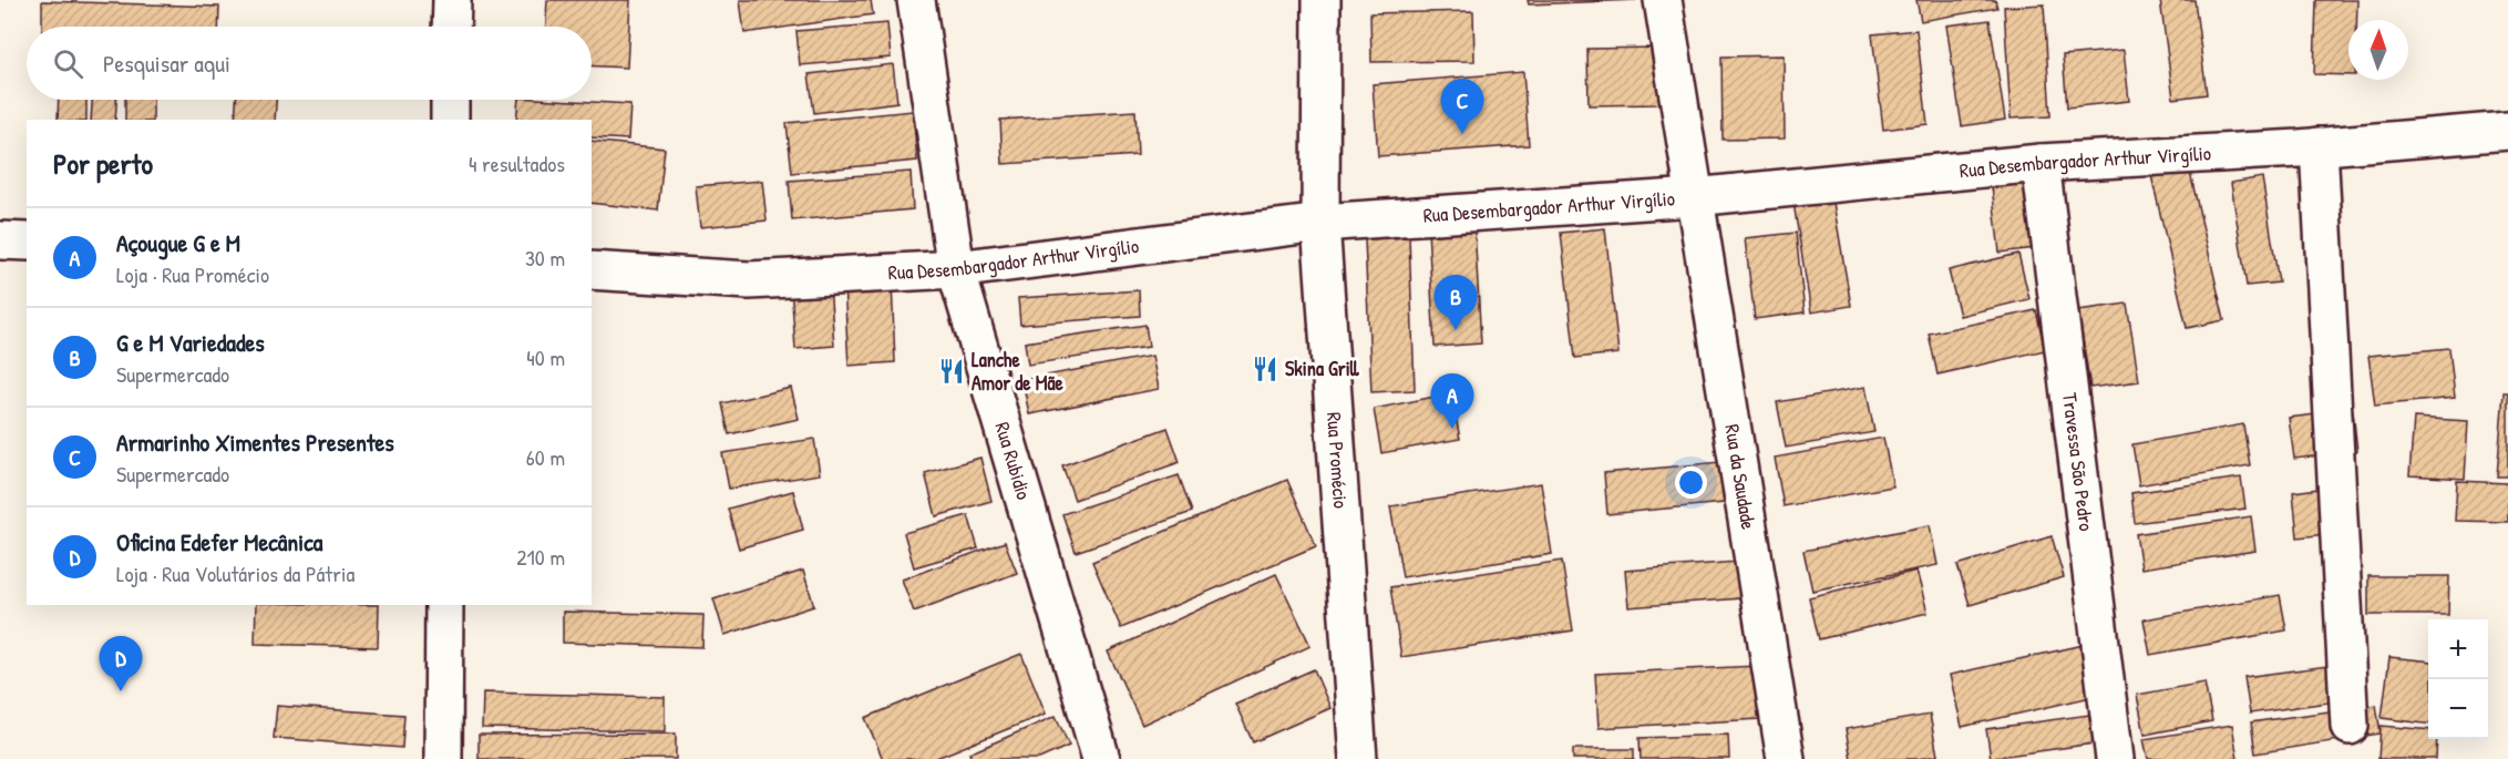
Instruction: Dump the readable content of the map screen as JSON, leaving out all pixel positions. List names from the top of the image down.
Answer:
{
  "streets": {
    "street": [
      "Rua Desembargador Arthur Virgílio",
      "Rua Rubidio",
      "Rua Promécio",
      "Travessa São Pedro",
      "Rua da Saudade"
    ]
  },
  "crossings": [
    ["Rua Desembargador Arthur Virgílio", "Rua Rubidio"],
    ["Rua Desembargador Arthur Virgílio", "Rua Promécio"],
    ["Rua Desembargador Arthur Virgílio", "Travessa São Pedro"],
    ["Rua Desembargador Arthur Virgílio", "Rua da Saudade"]
  ],
  "places": {
    "restaurant": ["Skina Grill", "Lanche Amor de Mãe"]
  },
  "north": "top",
  "page": {
    "search": "Pesquisar aqui",
    "pins": [
      "C",
      "B",
      "A",
      "D"
    ],
    "heading": ["Por perto", "4 resultados"],
    "list": [
      {
        "mark": "A",
        "name": "Açougue G e M",
        "note": "Loja · Rua Promécio",
        "value": "30 m"
      },
      {
        "mark": "B",
        "name": "G e M Variedades",
        "note": "Supermercado",
        "value": "40 m"
      },
      {
        "mark": "C",
        "name": "Armarinho Ximentes Presentes",
        "note": "Supermercado",
        "value": "60 m"
      },
      {
        "mark": "D",
        "name": "Oficina Edefer Mecânica",
        "note": "Loja · Rua Volutários da Pátria",
        "value": "210 m"
      }
    ],
    "map_buttons": ["+", "−"]
  }
}
